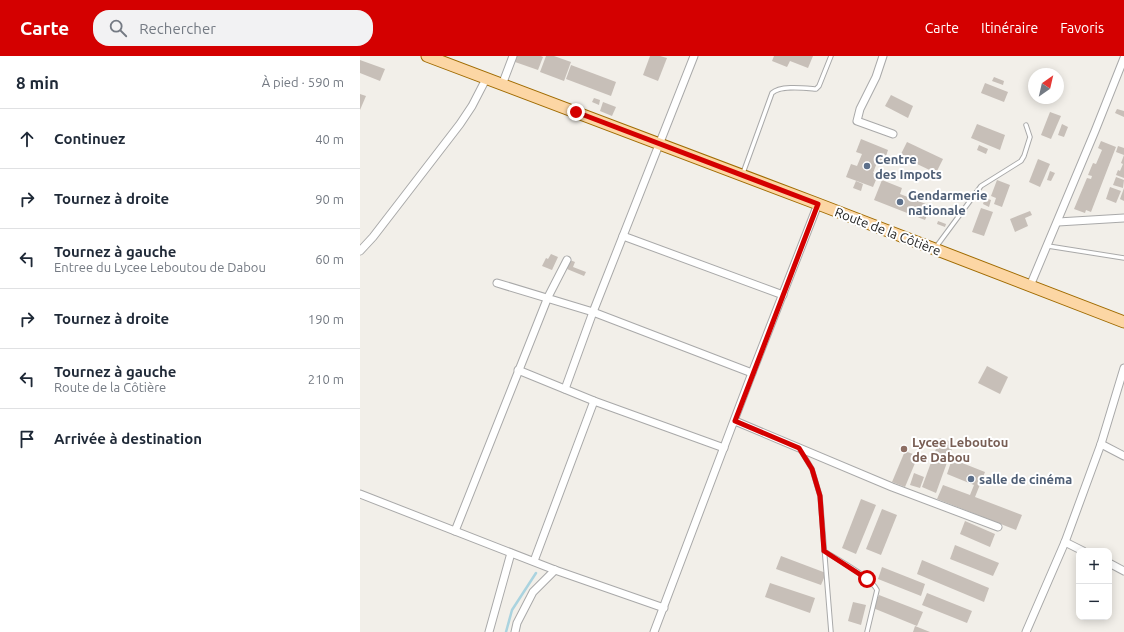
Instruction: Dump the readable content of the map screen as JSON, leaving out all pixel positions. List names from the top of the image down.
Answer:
{
  "streets": {
    "main road": ["Route de la Côtière"]
  },
  "places": [
    "Centre des Impots",
    "Gendarmerie nationale",
    "Lycee Leboutou de Dabou",
    "salle de cinéma"
  ],
  "north": "top right",
  "page": {
    "header": "Carte",
    "search": "Rechercher",
    "nav": ["Carte", "Itinéraire", "Favoris"],
    "heading": ["8 min", "À pied · 590 m"],
    "list": [
      ["Continuez", "40 m"],
      ["Tournez à droite", "90 m"],
      ["Tournez à gauche", "Entree du Lycee Leboutou de Dabou", "60 m"],
      ["Tournez à droite", "190 m"],
      ["Tournez à gauche", "Route de la Côtière", "210 m"],
      "Arrivée à destination"
    ],
    "map_buttons": ["+", "−"]
  }
}
